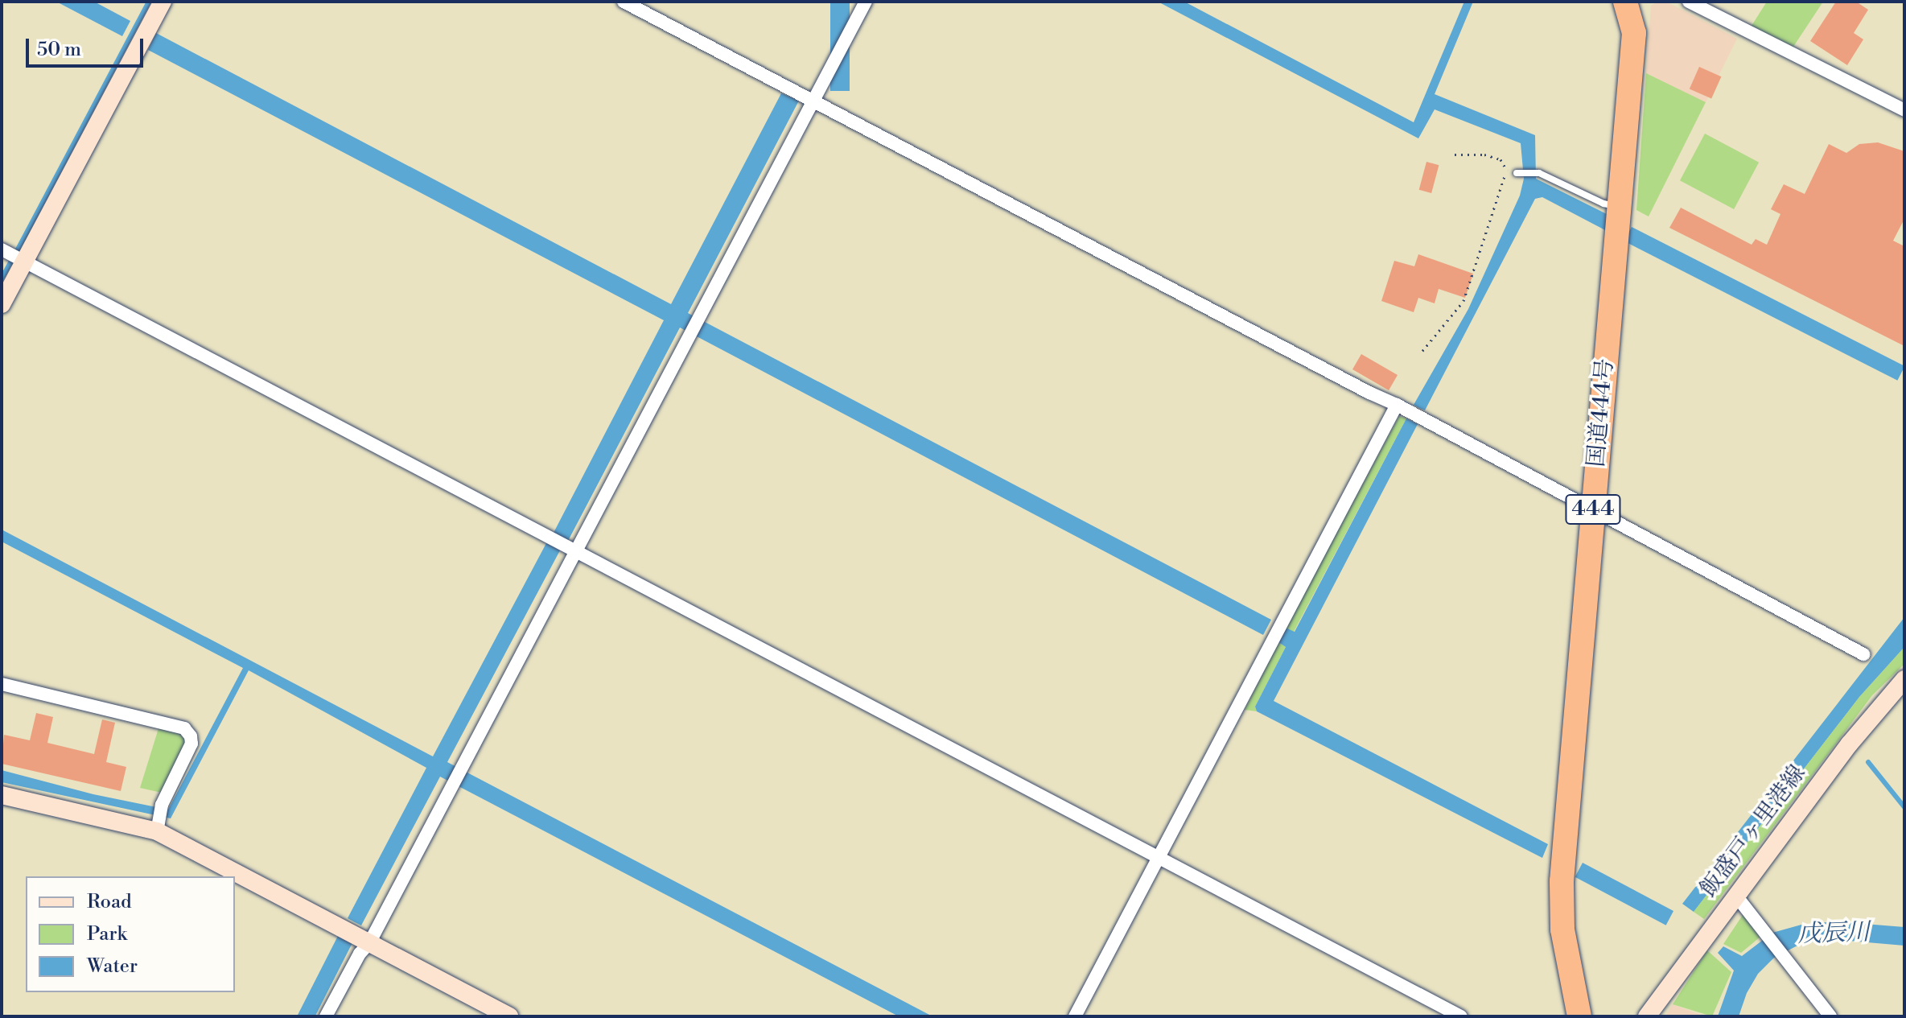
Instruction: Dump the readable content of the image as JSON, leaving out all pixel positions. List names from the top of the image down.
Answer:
{
  "streets": {
    "highway": ["国道444号", "444"],
    "street": ["飯盛戸ヶ里港線"]
  },
  "water": ["戊辰川"],
  "legend": ["Road", "Park", "Water"],
  "scale_bar": "50 m"
}
